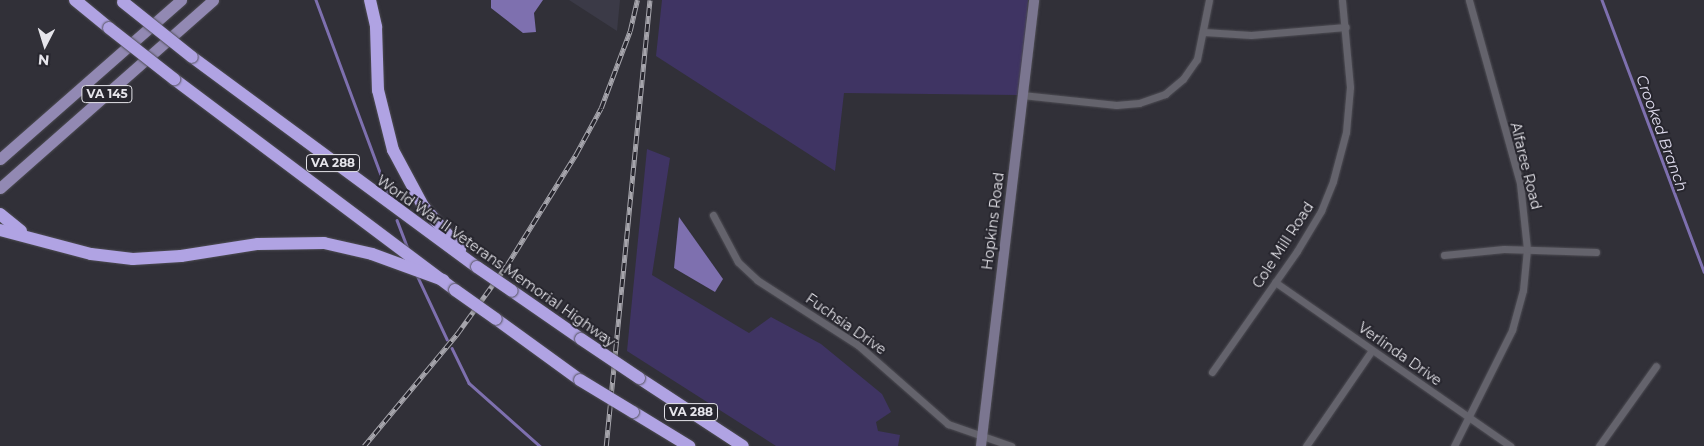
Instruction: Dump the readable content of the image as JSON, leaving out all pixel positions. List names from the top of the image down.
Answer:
{
  "streets": {
    "highway": ["VA 288", "World War II Veterans Memorial Highway"],
    "main road": ["VA 145", "Hopkins Road"],
    "street": [
      "Alfaree Road",
      "Cole Mill Road",
      "Fuchsia Drive",
      "Verlinda Drive"
    ]
  },
  "crossings": [
    ["Alfaree Road", "Verlinda Drive"],
    ["Hopkins Road", "Fuchsia Drive"],
    ["Cole Mill Road", "Verlinda Drive"]
  ],
  "water": ["Crooked Branch"],
  "north": "bottom"
}
